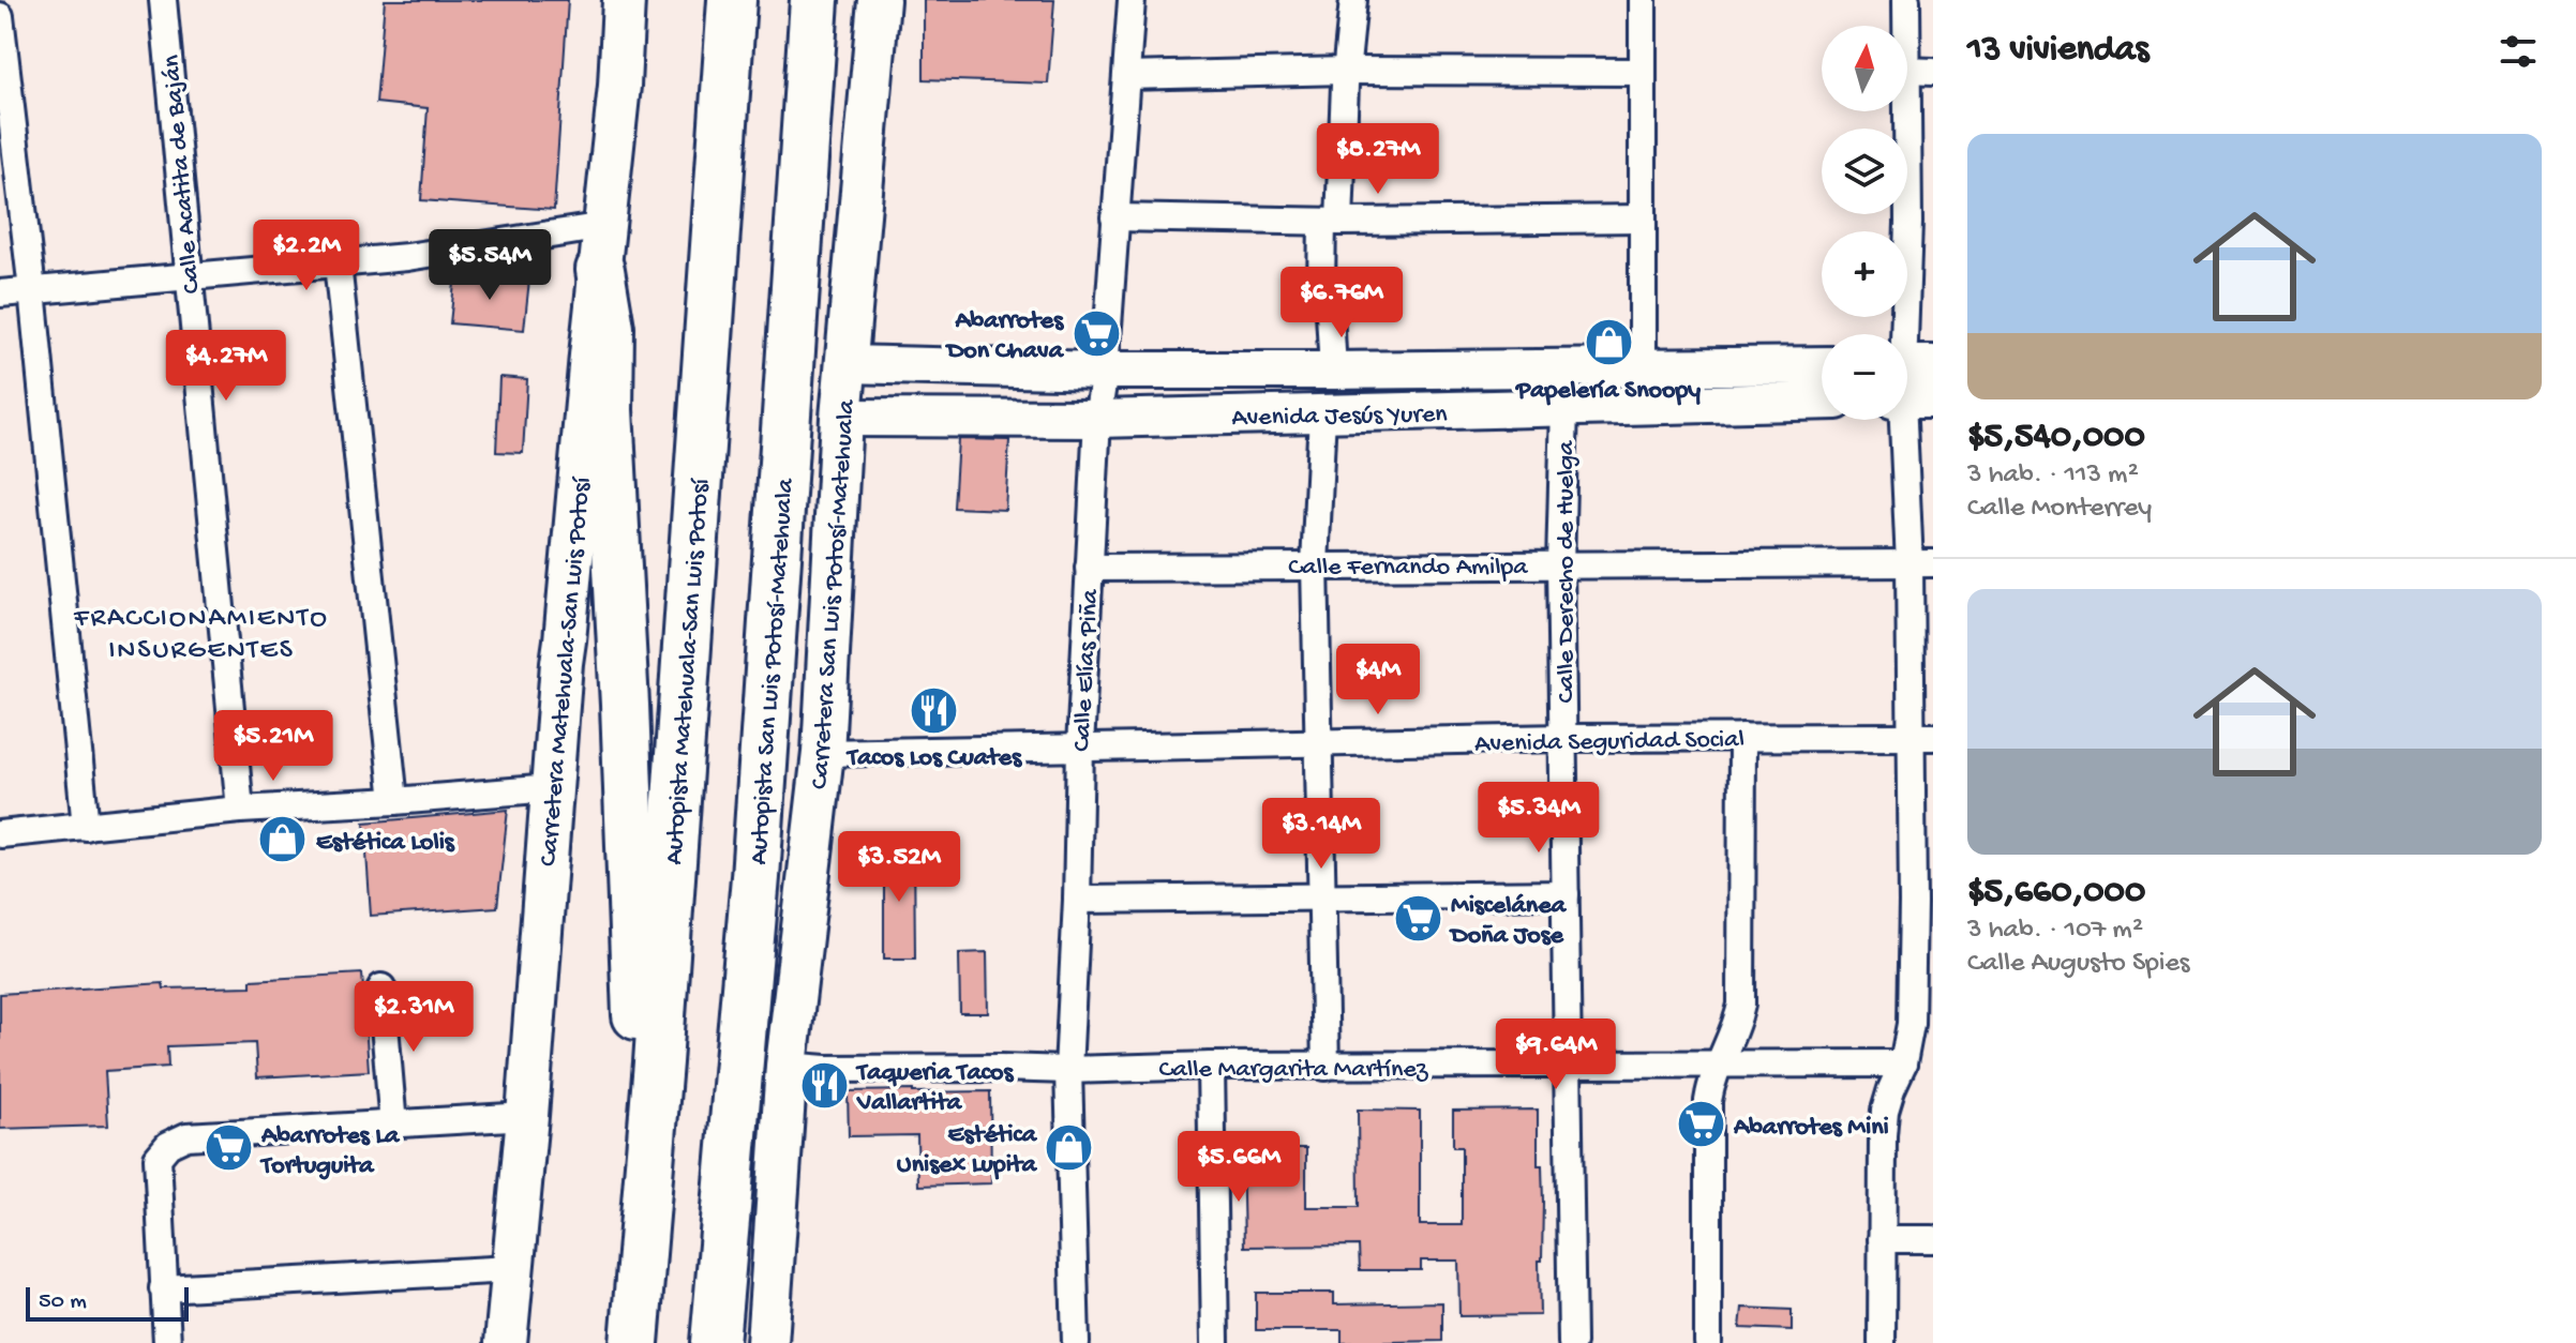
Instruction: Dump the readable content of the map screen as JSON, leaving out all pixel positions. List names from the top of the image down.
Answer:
{
  "streets": {
    "highway": ["Autopista Matehuala-San Luis Potosí", "Autopista San Luis Potosí-Matehuala"],
    "main road": ["Carretera San Luis Potosí-Matehuala", "Carretera Matehuala-San Luis Potosí"],
    "street": [
      "Calle Acatita de Baján",
      "Avenida Jesús Yuren",
      "Calle Fernando Amilpa",
      "Calle Derecho de Huelga",
      "Calle Elías Piña",
      "Avenida Seguridad Social",
      "Calle Margarita Martínez"
    ]
  },
  "crossings": [
    ["Avenida Jesús Yuren", "Calle Derecho de Huelga"],
    ["Avenida Jesús Yuren", "Carretera San Luis Potosí-Matehuala"],
    ["Avenida Jesús Yuren", "Calle Elías Piña"],
    ["Calle Fernando Amilpa", "Calle Derecho de Huelga"],
    ["Calle Fernando Amilpa", "Calle Elías Piña"],
    ["Calle Derecho de Huelga", "Avenida Seguridad Social"],
    ["Calle Derecho de Huelga", "Calle Margarita Martínez"],
    ["Carretera San Luis Potosí-Matehuala", "Avenida Seguridad Social"],
    ["Carretera San Luis Potosí-Matehuala", "Calle Margarita Martínez"],
    ["Calle Elías Piña", "Avenida Seguridad Social"],
    ["Calle Elías Piña", "Calle Margarita Martínez"]
  ],
  "districts": ["FRACCIONAMIENTO INSURGENTES"],
  "places": {
    "supermarket": [
      "Abarrotes Don Chava",
      "Miscelánea Doña Jose",
      "Abarrotes Mini",
      "Abarrotes La Tortuguita"
    ],
    "shop": ["Papelería Snoopy", "Estética Lolis", "Estética Unisex Lupita"],
    "restaurant": ["Tacos Los Cuates", "Taqueria Tacos Vallartita"]
  },
  "scale_bar": "50 m",
  "north": "top",
  "page": {
    "heading": "13 viviendas",
    "map_buttons": ["+", "−"],
    "list": [
      {
        "name": "$5,540,000",
        "note": "3 hab. · 113 m² · Calle Monterrey"
      },
      {
        "name": "$5,660,000",
        "note": "3 hab. · 107 m² · Calle Augusto Spies"
      }
    ],
    "price": [
      "$8.27M",
      "$2.2M",
      "$5.54M",
      "$6.76M",
      "$4.27M",
      "$4M",
      "$5.21M",
      "$5.34M",
      "$3.14M",
      "$3.52M",
      "$2.31M",
      "$9.64M",
      "$5.66M"
    ],
    "scale": "50 m"
  }
}
